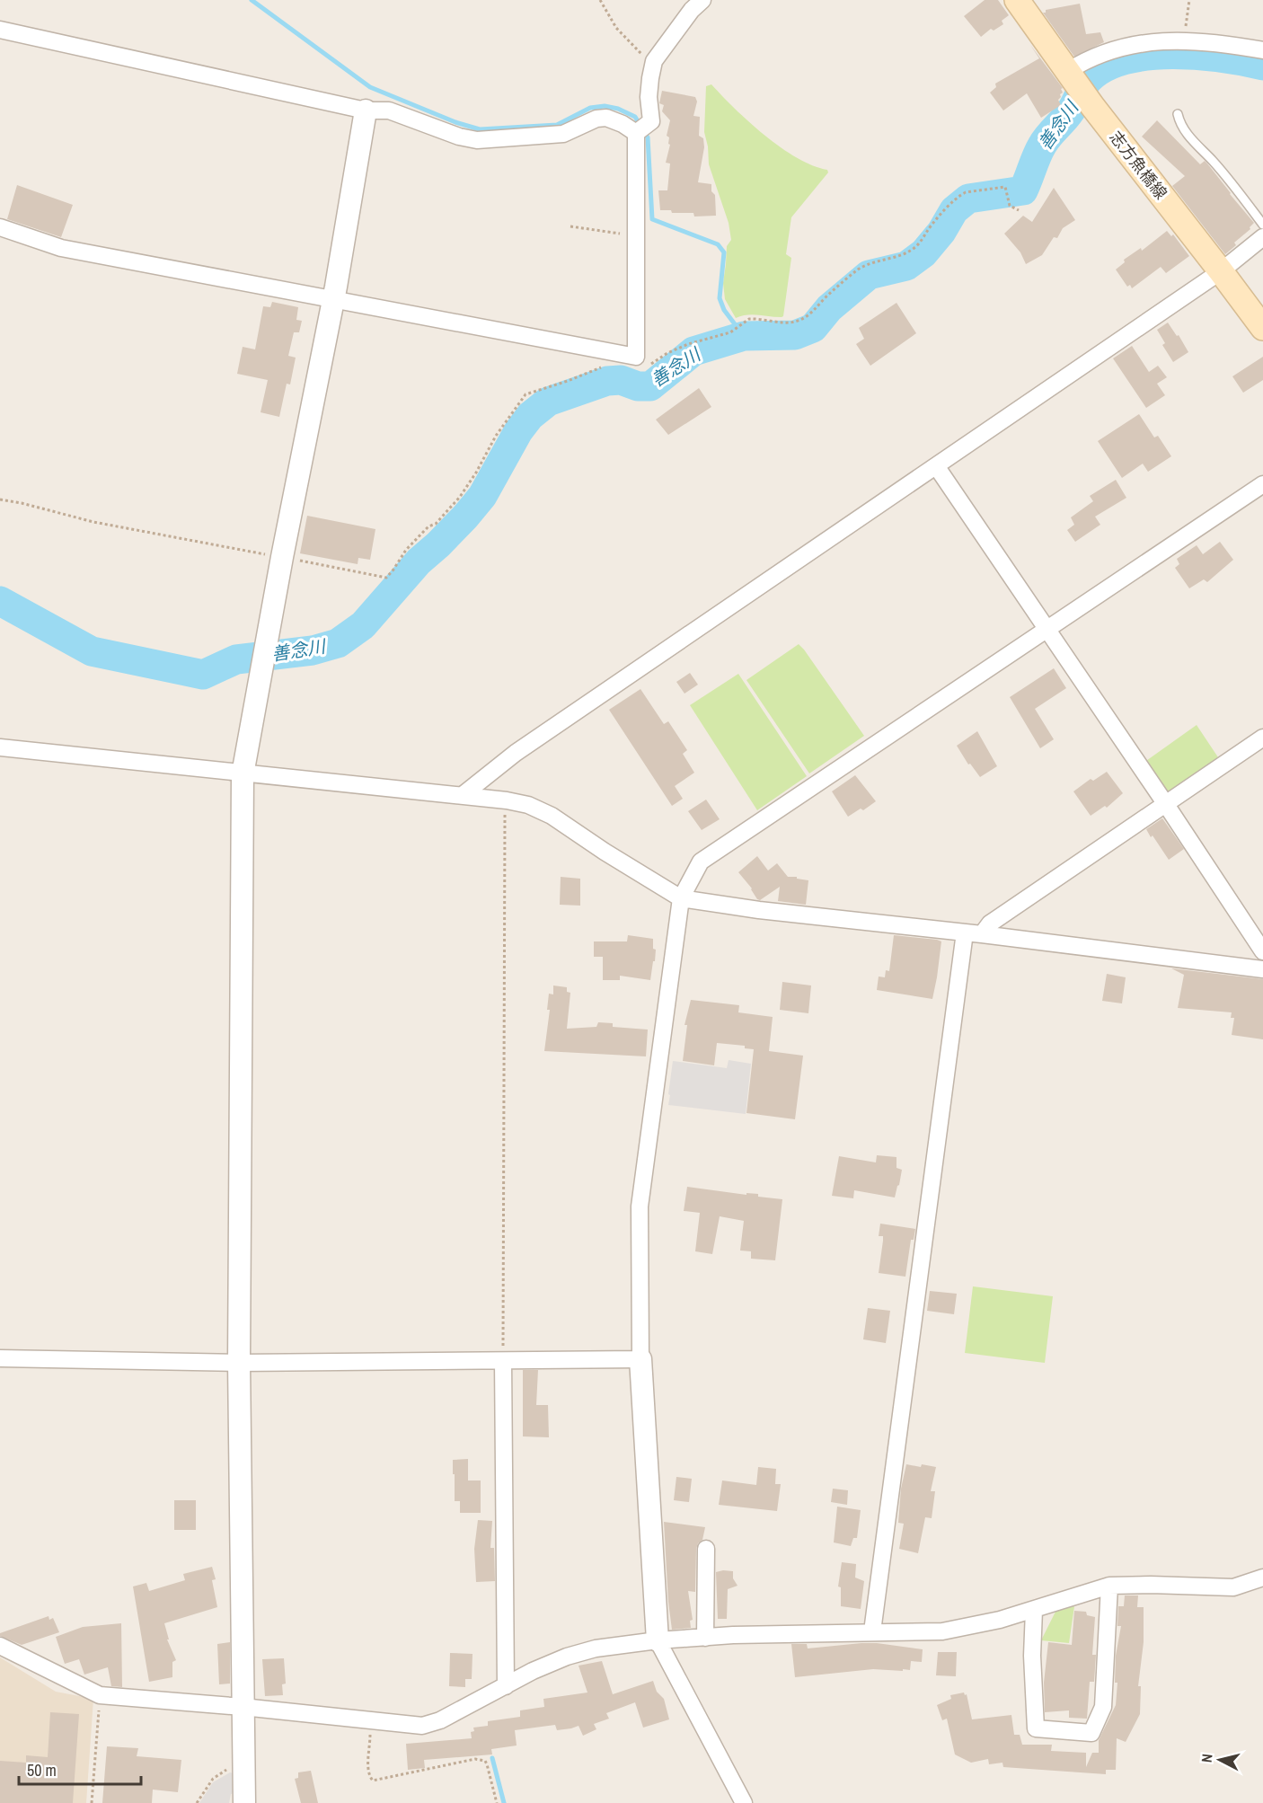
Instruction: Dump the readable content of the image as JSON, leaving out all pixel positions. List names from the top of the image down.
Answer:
{
  "streets": {
    "main road": ["志方魚橋線"]
  },
  "water": ["善念川"],
  "scale_bar": "50 m",
  "north": "left"
}
